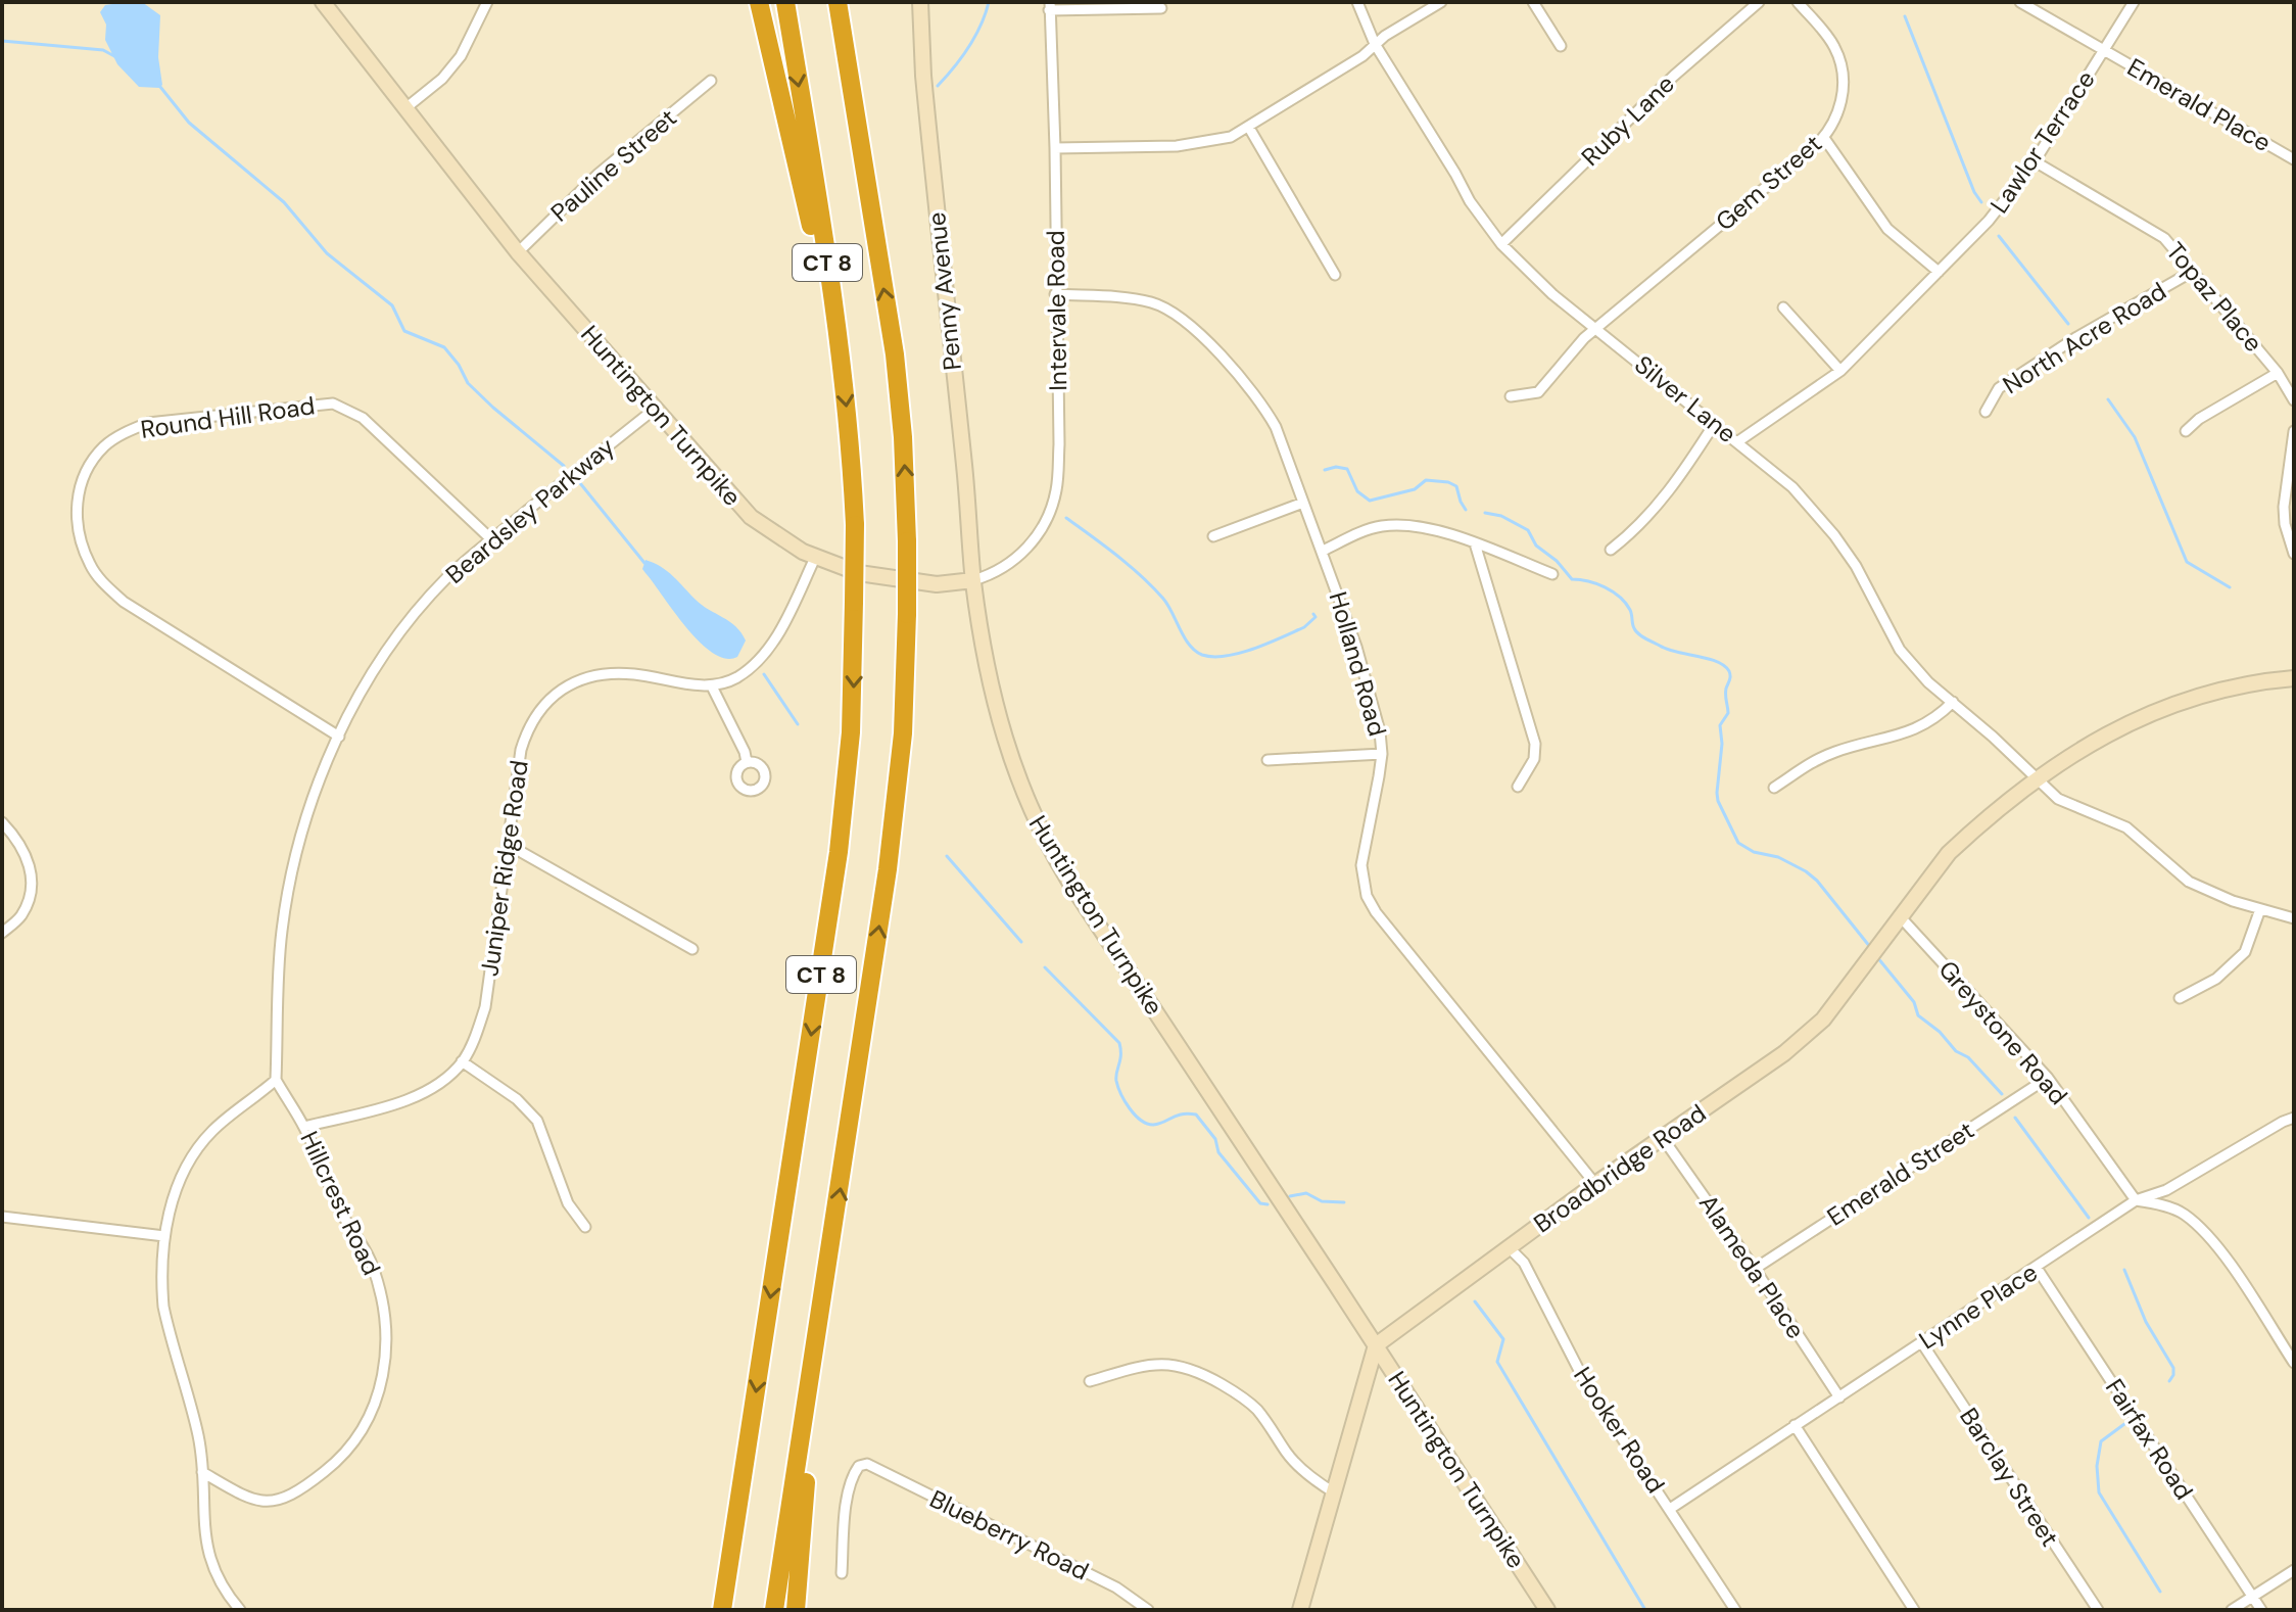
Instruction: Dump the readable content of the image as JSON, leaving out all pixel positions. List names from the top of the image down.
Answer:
{
  "streets": {
    "highway": ["CT 8"],
    "main road": ["Penny Avenue", "Huntington Turnpike", "Broadbridge Road"],
    "street": [
      "Emerald Place",
      "Ruby Lane",
      "Lawlor Terrace",
      "Pauline Street",
      "Gem Street",
      "Topaz Place",
      "Intervale Road",
      "North Acre Road",
      "Silver Lane",
      "Round Hill Road",
      "Beardsley Parkway",
      "Holland Road",
      "Juniper Ridge Road",
      "Greystone Road",
      "Emerald Street",
      "Hillcrest Road",
      "Alameda Place",
      "Lynne Place",
      "Hooker Road",
      "Fairfax Road",
      "Barclay Street",
      "Blueberry Road"
    ]
  },
  "crossings": [
    ["Emerald Place", "Lawlor Terrace"],
    ["Ruby Lane", "Silver Lane"],
    ["Lawlor Terrace", "Topaz Place"],
    ["Lawlor Terrace", "Silver Lane"],
    ["Pauline Street", "Huntington Turnpike"],
    ["Gem Street", "Silver Lane"],
    ["Penny Avenue", "Intervale Road"],
    ["Penny Avenue", "Huntington Turnpike"],
    ["Topaz Place", "North Acre Road"],
    ["Intervale Road", "Huntington Turnpike"],
    ["Intervale Road", "Holland Road"],
    ["Silver Lane", "Broadbridge Road"],
    ["Huntington Turnpike", "Beardsley Parkway"],
    ["Huntington Turnpike", "Broadbridge Road"],
    ["Round Hill Road", "Beardsley Parkway"],
    ["Beardsley Parkway", "Hillcrest Road"],
    ["Holland Road", "Broadbridge Road"],
    ["Juniper Ridge Road", "Hillcrest Road"],
    ["Greystone Road", "Broadbridge Road"],
    ["Greystone Road", "Emerald Street"],
    ["Greystone Road", "Lynne Place"],
    ["Broadbridge Road", "Alameda Place"],
    ["Broadbridge Road", "Hooker Road"],
    ["Emerald Street", "Alameda Place"],
    ["Alameda Place", "Lynne Place"],
    ["Lynne Place", "Hooker Road"],
    ["Lynne Place", "Fairfax Road"],
    ["Lynne Place", "Barclay Street"]
  ]
}
